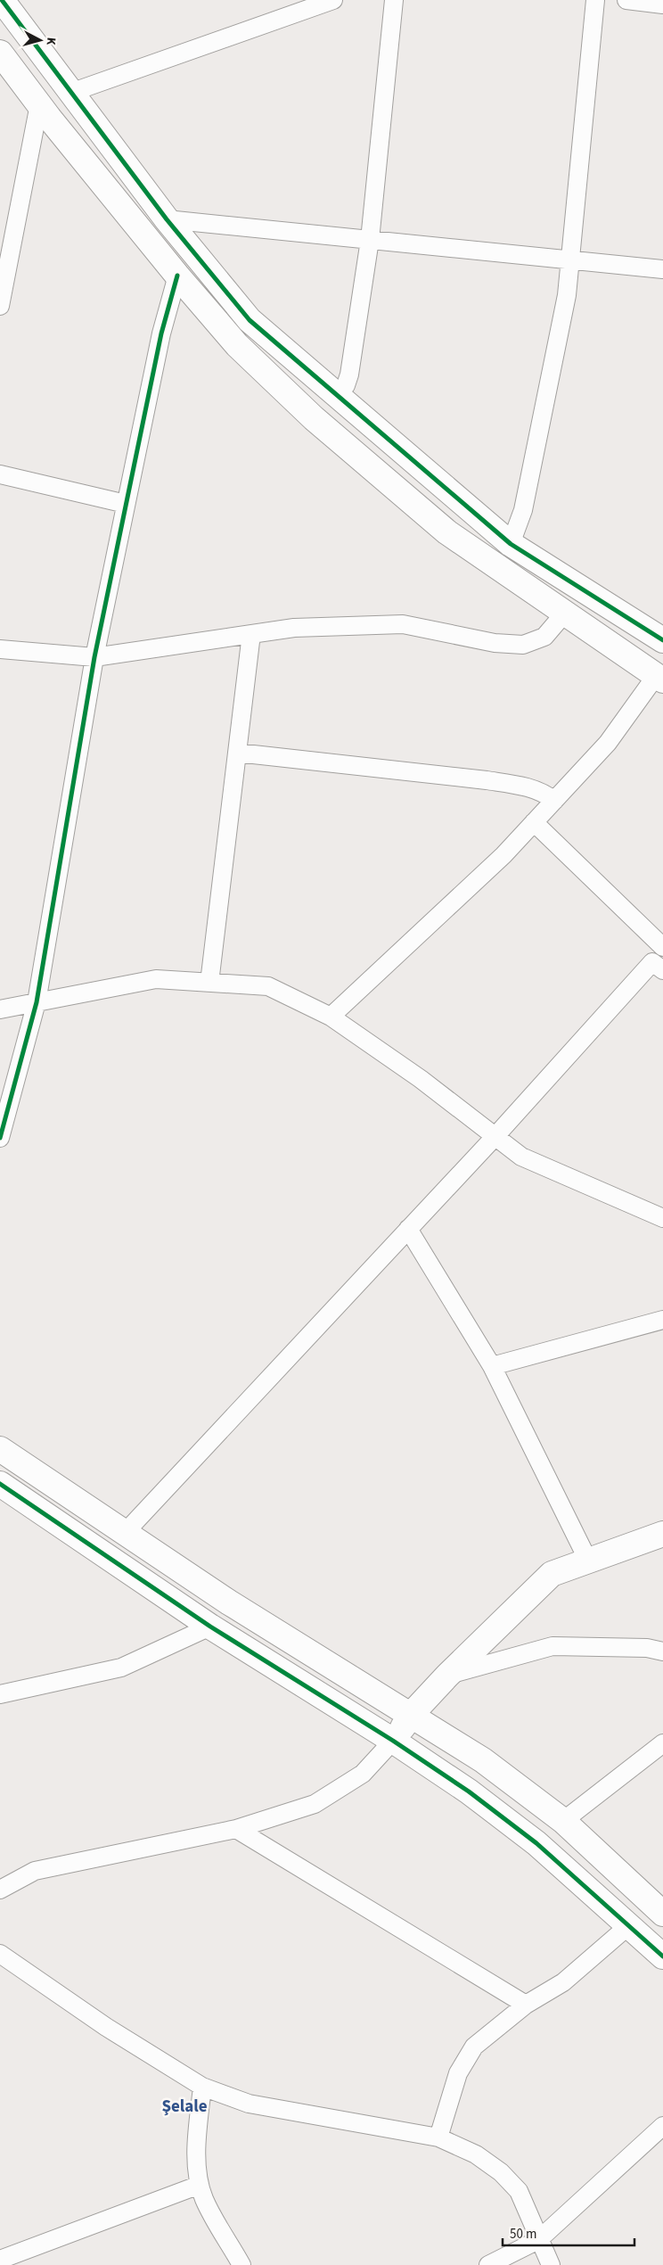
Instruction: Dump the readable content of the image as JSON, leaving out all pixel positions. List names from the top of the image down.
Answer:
{
  "districts": ["Şelale"],
  "scale_bar": "50 m",
  "north": "right"
}
